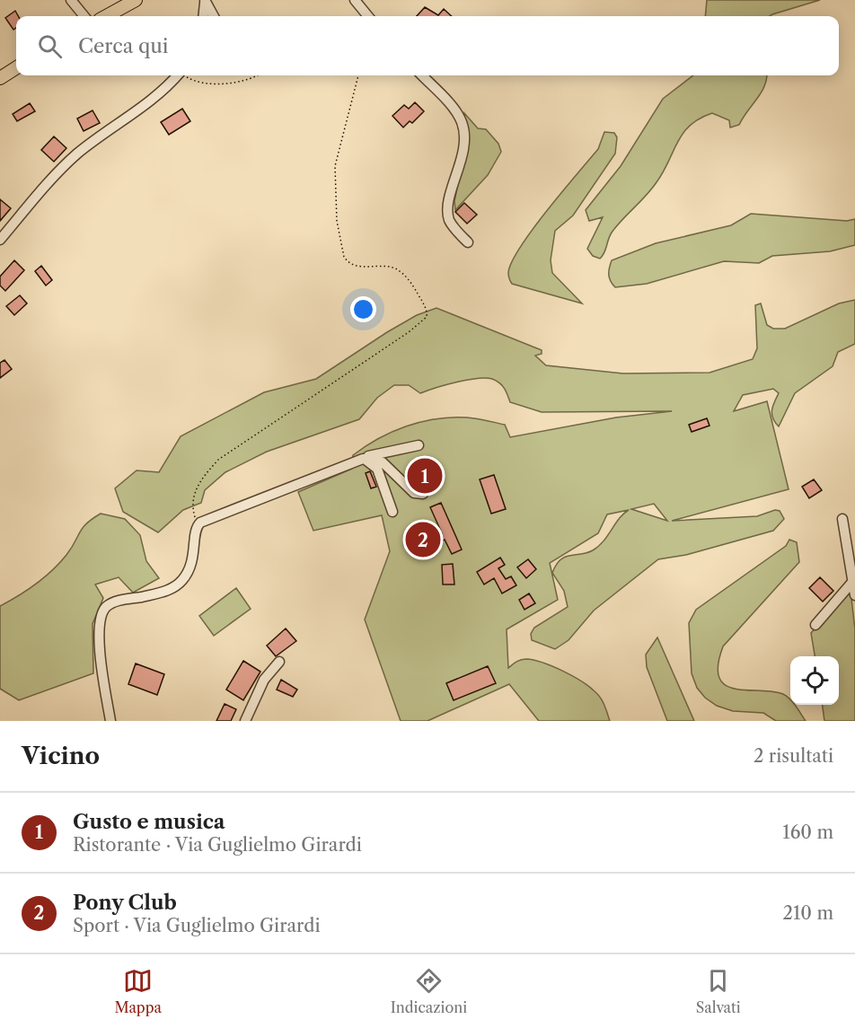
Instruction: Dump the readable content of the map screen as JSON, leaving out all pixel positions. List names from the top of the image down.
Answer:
{
  "page": {
    "search": "Cerca qui",
    "pins": ["1", "2"],
    "heading": ["Vicino", "2 risultati"],
    "list": [
      {
        "mark": "1",
        "name": "Gusto e musica",
        "note": "Ristorante · Via Guglielmo Girardi",
        "value": "160 m"
      },
      {
        "mark": "2",
        "name": "Pony Club",
        "note": "Sport · Via Guglielmo Girardi",
        "value": "210 m"
      }
    ],
    "nav": ["Mappa", "Indicazioni", "Salvati"]
  }
}
